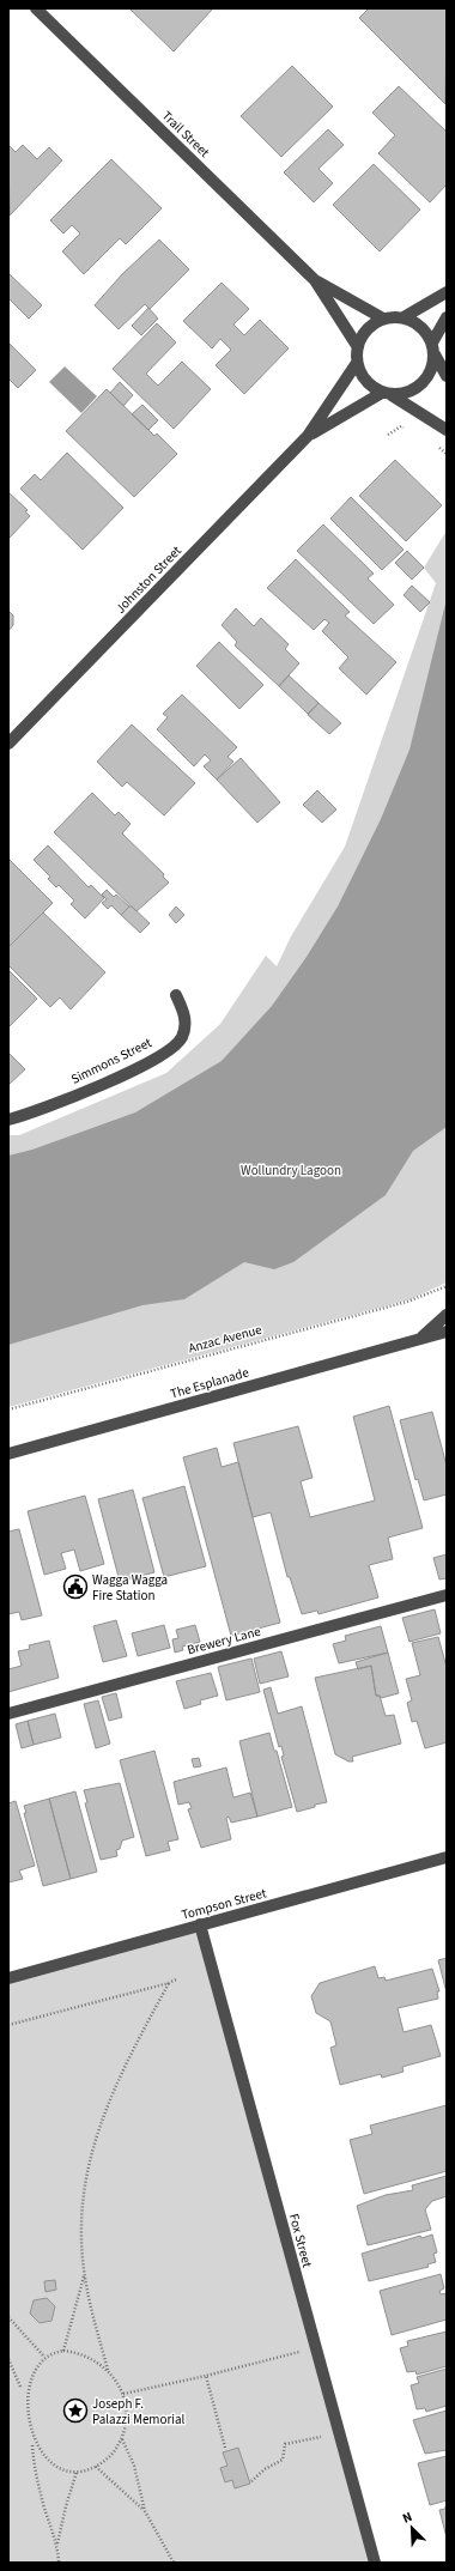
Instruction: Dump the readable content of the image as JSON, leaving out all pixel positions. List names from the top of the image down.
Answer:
{
  "streets": {
    "street": [
      "Trail Street",
      "Johnston Street",
      "Simmons Street",
      "The Esplanade",
      "Brewery Lane",
      "Tompson Street",
      "Fox Street"
    ],
    "path": ["Anzac Avenue"]
  },
  "crossings": [
    ["Trail Street", "Johnston Street"],
    ["Tompson Street", "Fox Street"]
  ],
  "parks": ["Wollundry Lagoon"],
  "places": {
    "public building": ["Wagga Wagga Fire Station"],
    "place": ["Joseph F. Palazzi Memorial"]
  },
  "north": "top left"
}
